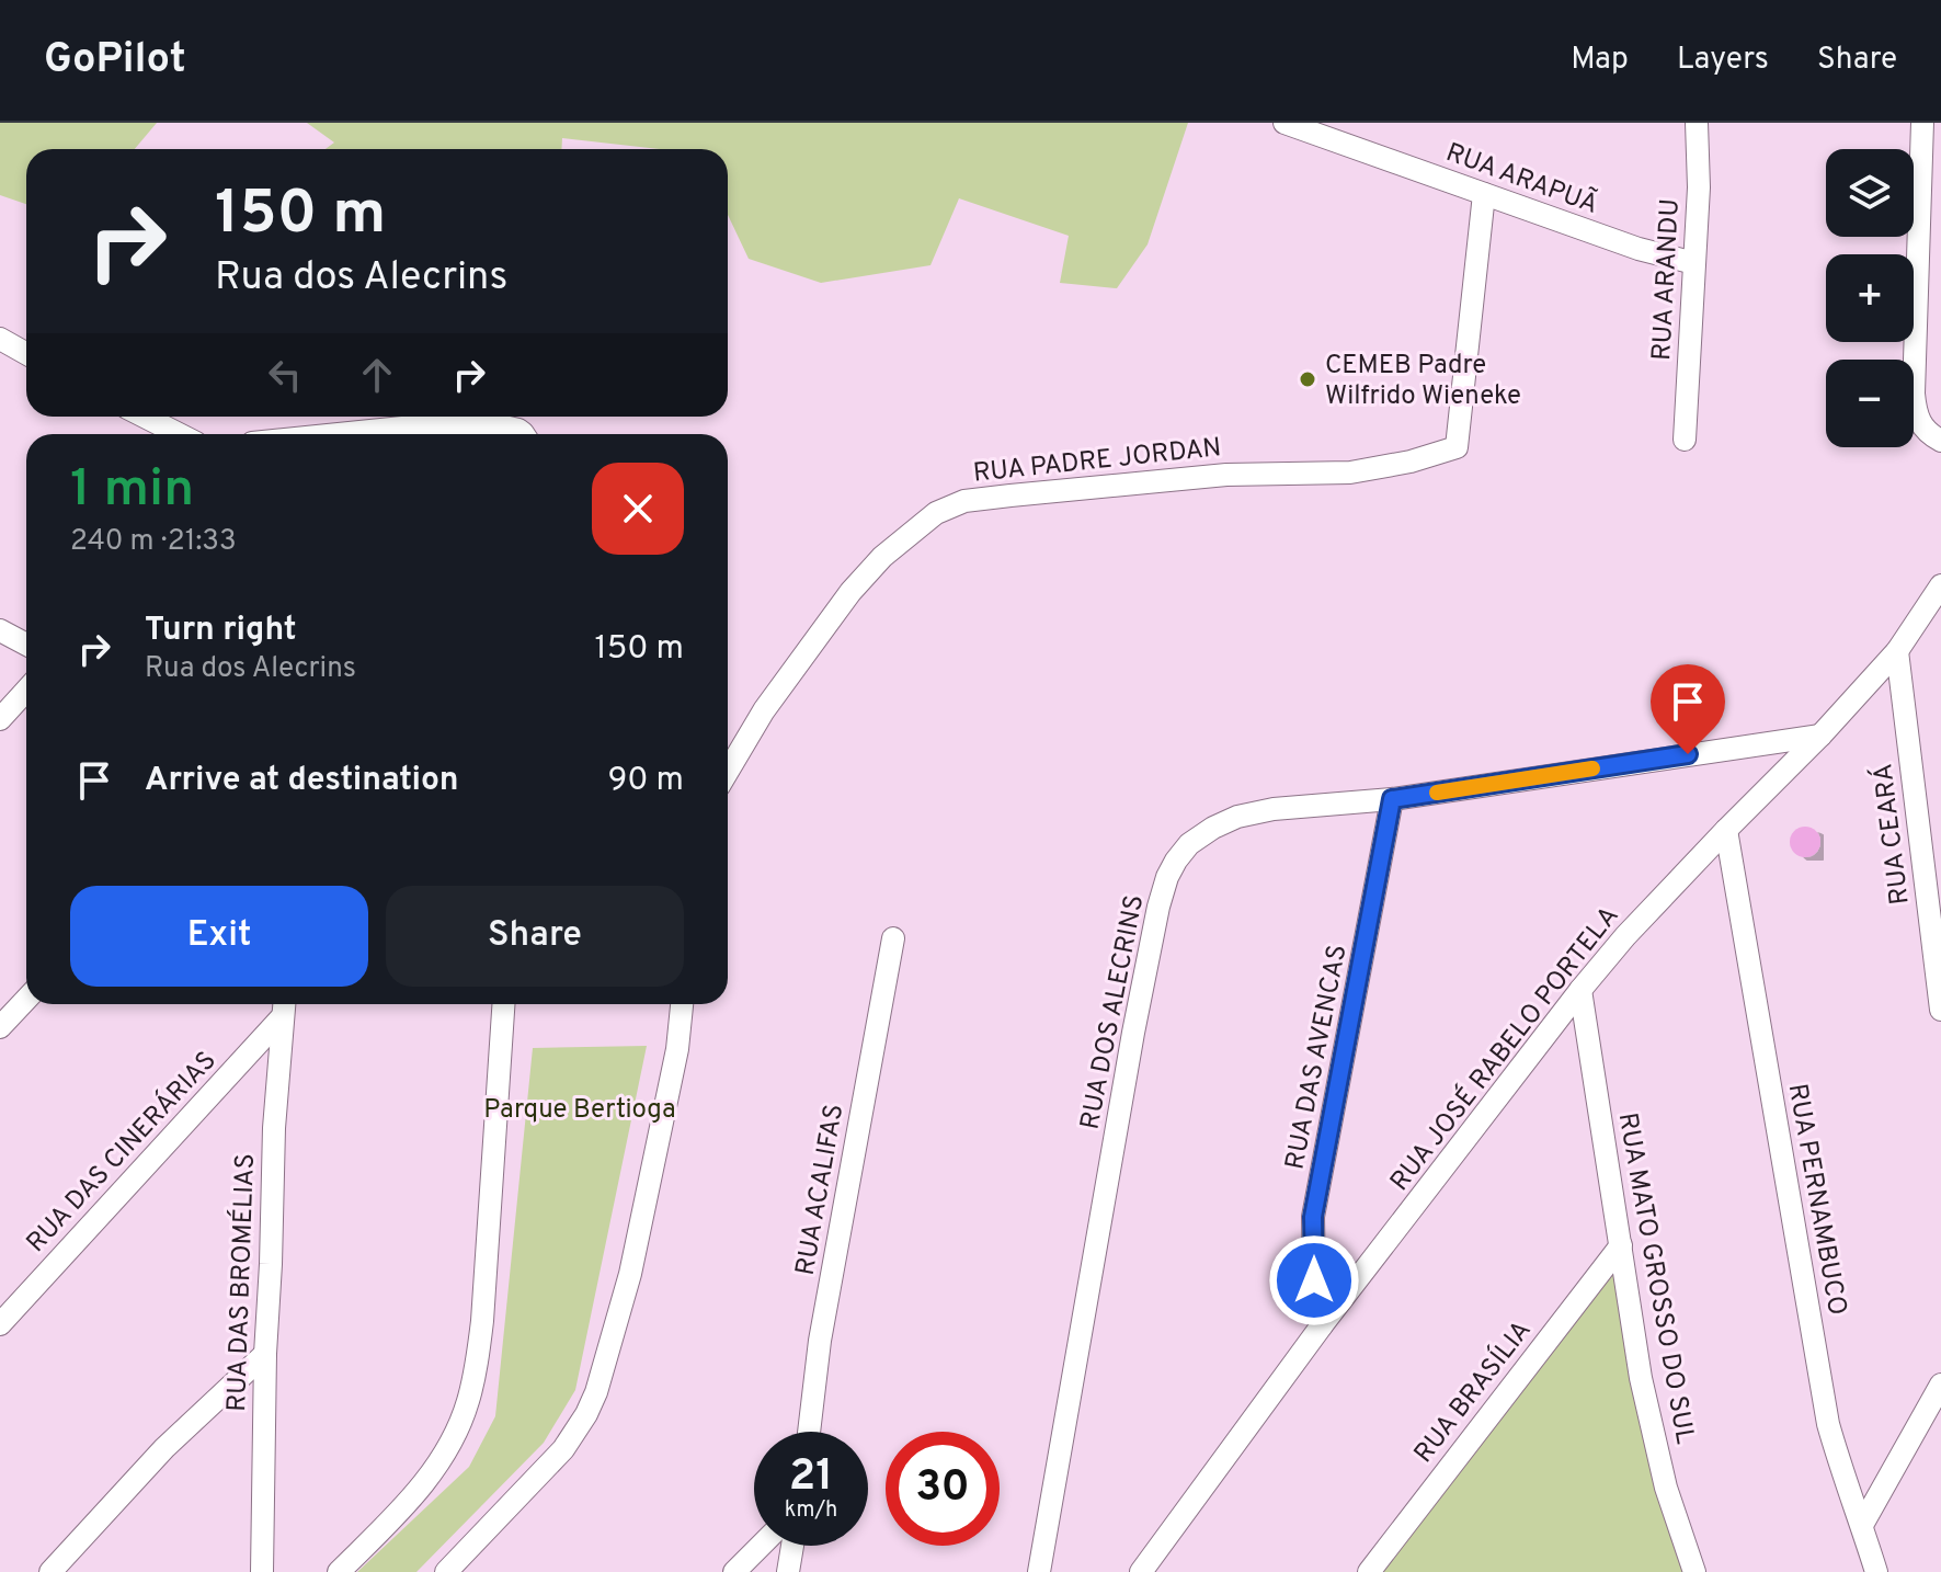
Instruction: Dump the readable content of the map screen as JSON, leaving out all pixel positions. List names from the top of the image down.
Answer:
{
  "streets": {
    "street": [
      "RUA ARAPUÃ",
      "RUA ARANDU",
      "RUA PADRE JORDAN",
      "RUA CEARÁ",
      "RUA DOS ALECRINS",
      "RUA JOSÉ RABELO PORTELA",
      "RUA DAS AVENCAS",
      "RUA DAS CINERÁRIAS",
      "RUA ACALIFAS",
      "RUA PERNAMBUCO",
      "RUA MATO GROSSO DO SUL",
      "RUA DAS BROMÉLIAS",
      "RUA BRASÍLIA"
    ]
  },
  "crossings": [
    ["RUA ARAPUÃ", "RUA ARANDU"],
    ["RUA ARAPUÃ", "RUA PADRE JORDAN"],
    ["RUA CEARÁ", "RUA JOSÉ RABELO PORTELA"],
    ["RUA DOS ALECRINS", "RUA JOSÉ RABELO PORTELA"],
    ["RUA DOS ALECRINS", "RUA DAS AVENCAS"],
    ["RUA JOSÉ RABELO PORTELA", "RUA DAS AVENCAS"],
    ["RUA JOSÉ RABELO PORTELA", "RUA PERNAMBUCO"],
    ["RUA JOSÉ RABELO PORTELA", "RUA MATO GROSSO DO SUL"],
    ["RUA DAS CINERÁRIAS", "RUA DAS BROMÉLIAS"],
    ["RUA MATO GROSSO DO SUL", "RUA BRASÍLIA"]
  ],
  "parks": ["Parque Bertioga"],
  "places": ["CEMEB Padre Wilfrido Wieneke"],
  "page": {
    "header": "GoPilot",
    "nav": ["Map", "Layers", "Share"],
    "map_buttons": ["+", "−"],
    "turn": ["150 m", "Rua dos Alecrins"],
    "heading": ["1 min", "240 m · 21:33"],
    "list": [
      {
        "name": "Turn right",
        "note": "Rua dos Alecrins",
        "value": "150 m"
      },
      {
        "name": "Arrive at destination",
        "value": "90 m"
      }
    ],
    "buttons": ["Exit", "Share"],
    "speed": "21 km/h",
    "limit": "30"
  }
}
